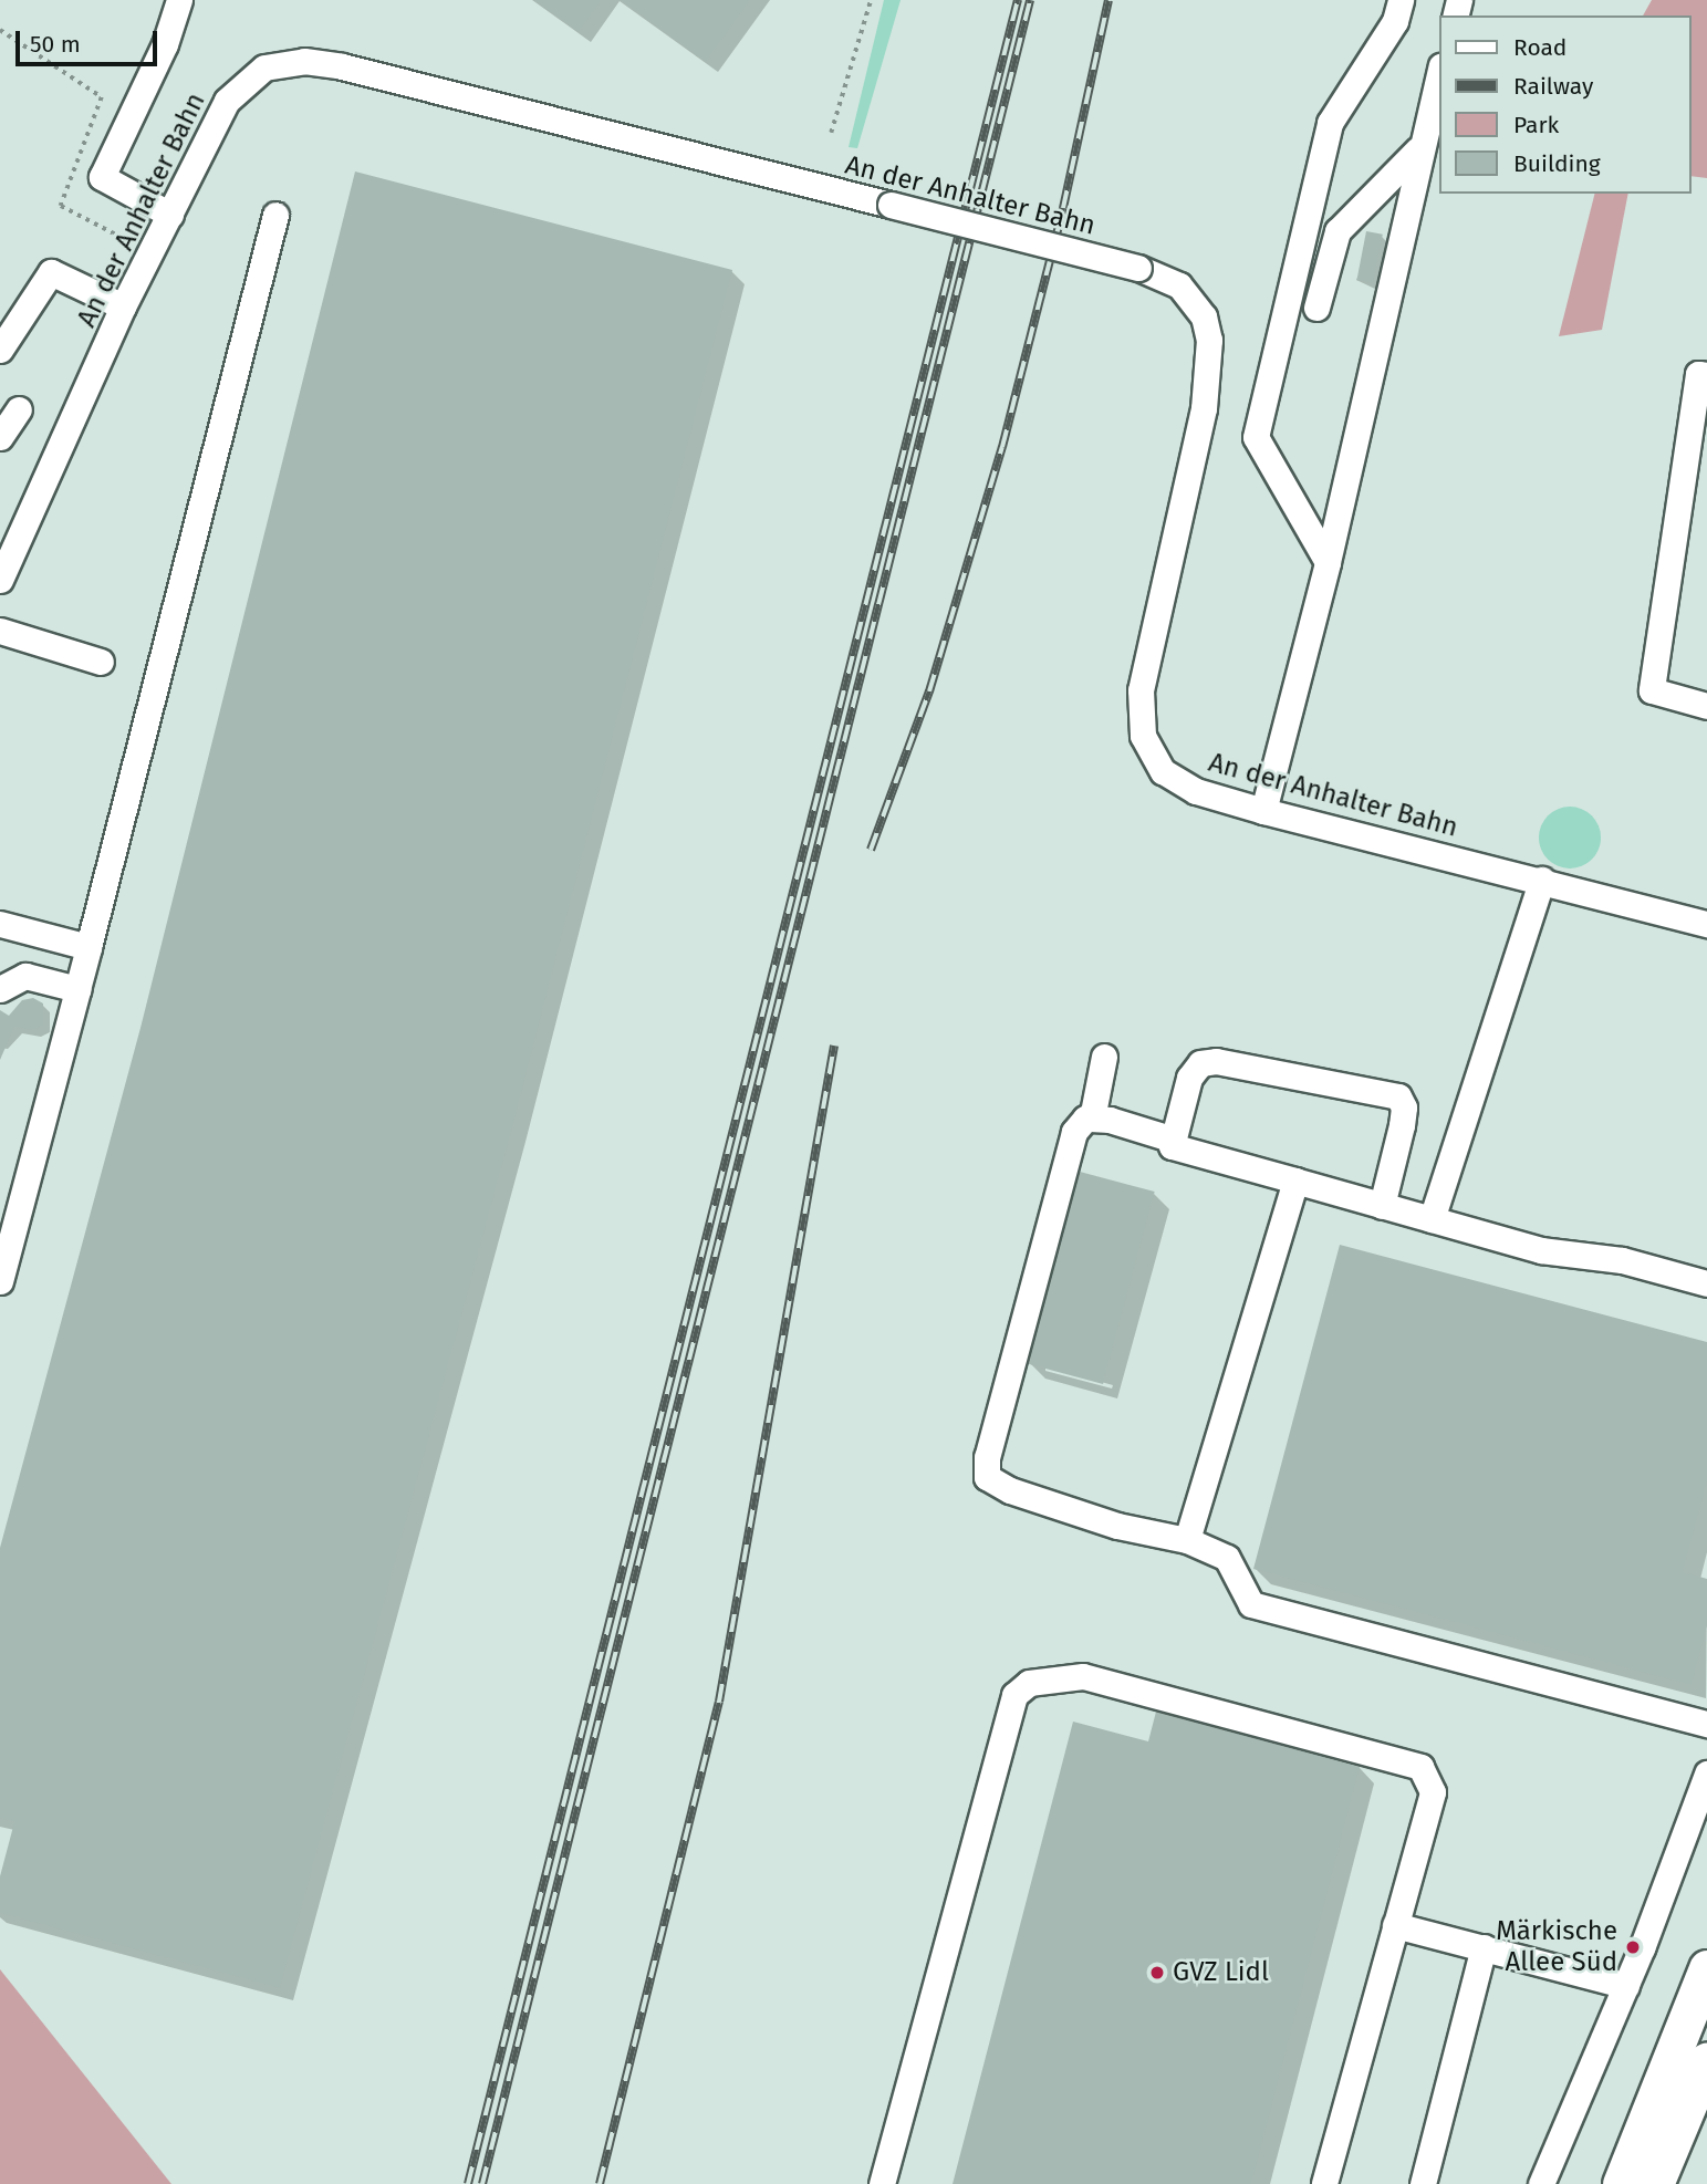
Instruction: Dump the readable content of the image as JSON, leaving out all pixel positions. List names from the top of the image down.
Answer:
{
  "streets": {
    "street": ["An der Anhalter Bahn"]
  },
  "places": ["Märkische Allee Süd", "GVZ Lidl"],
  "legend": [
    "Road",
    "Railway",
    "Park",
    "Building"
  ],
  "scale_bar": "50 m"
}
